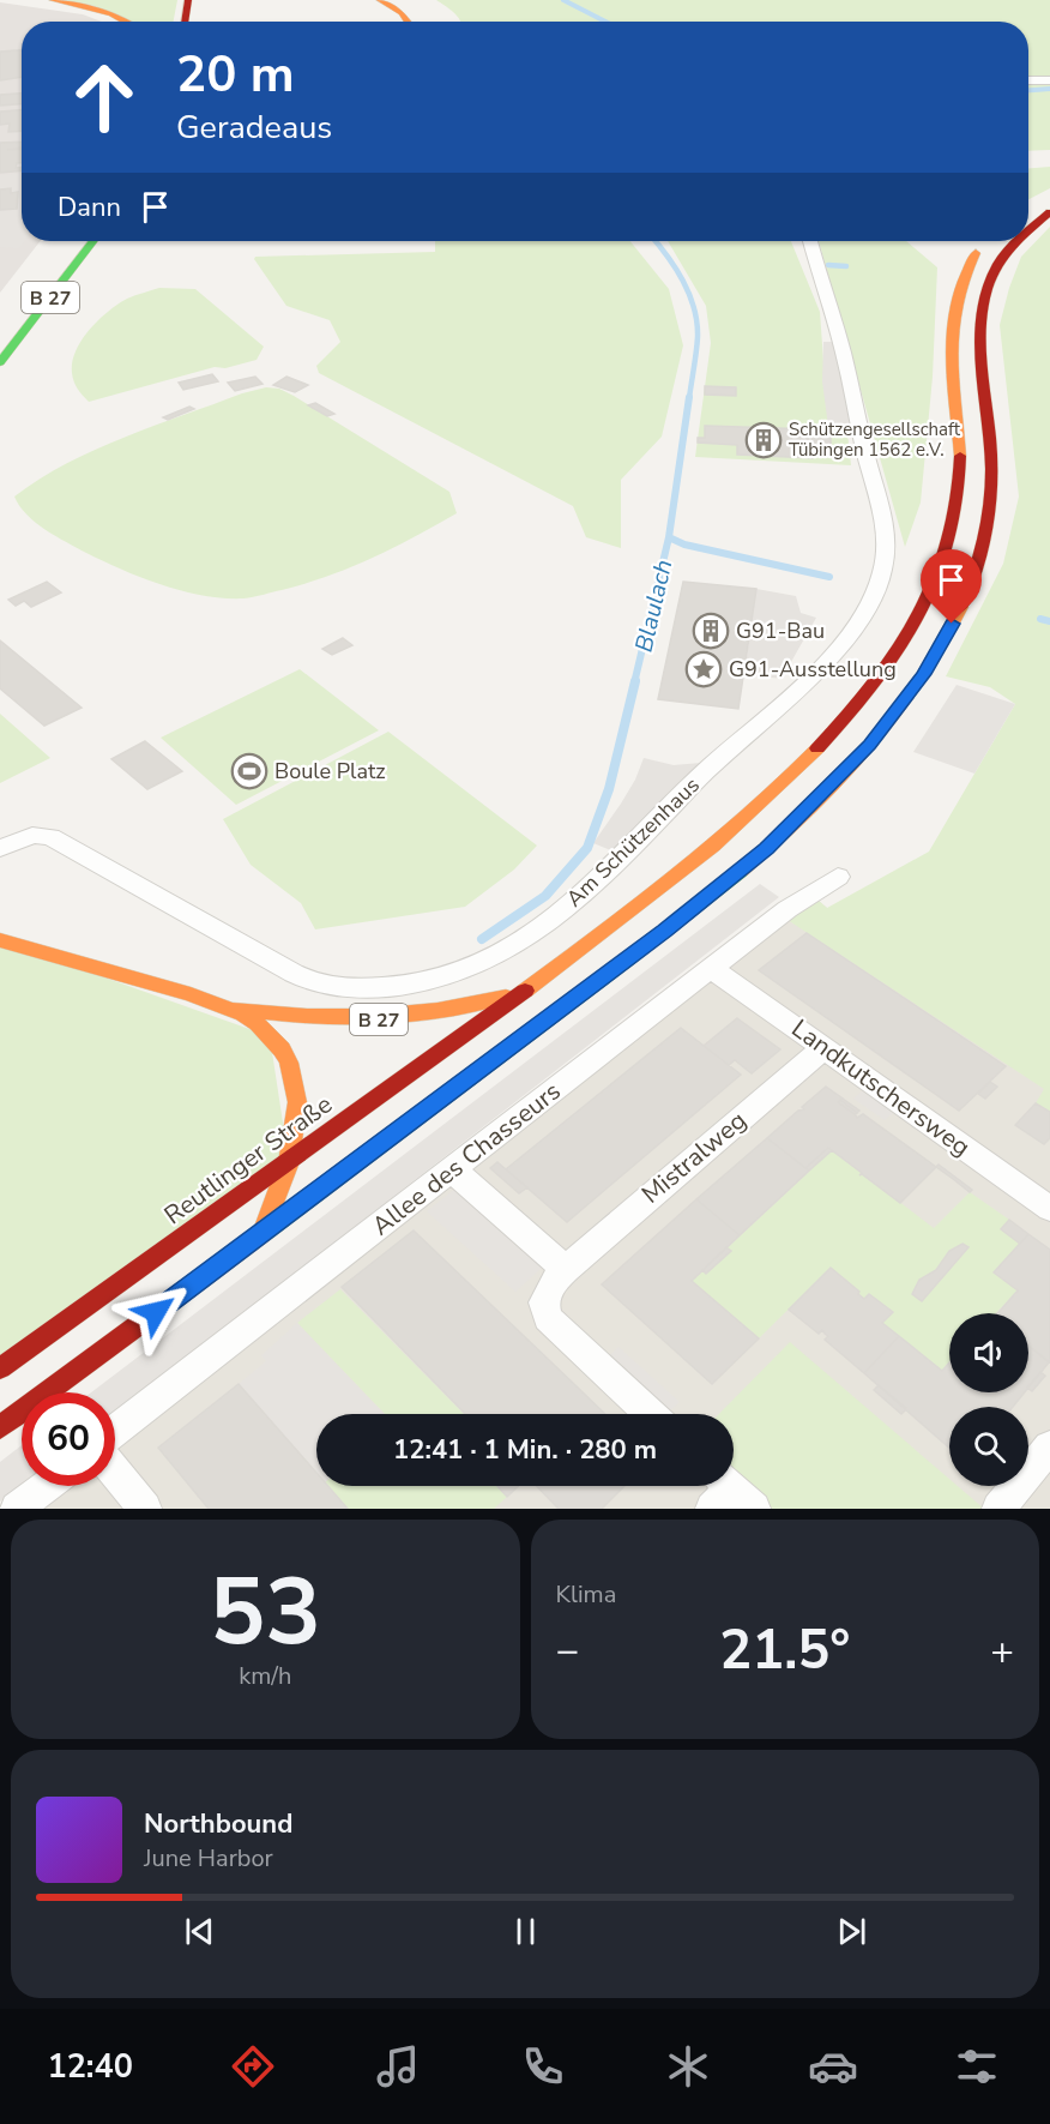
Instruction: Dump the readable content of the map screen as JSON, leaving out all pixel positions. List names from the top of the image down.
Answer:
{
  "streets": {
    "main road": ["B 27", "Reutlinger Straße"],
    "street": [
      "Am Schützenhaus",
      "Landkutschersweg",
      "Mistralweg",
      "Allee des Chasseurs"
    ]
  },
  "crossings": [
    ["B 27", "Reutlinger Straße"],
    ["Landkutschersweg", "Mistralweg"],
    ["Landkutschersweg", "Allee des Chasseurs"]
  ],
  "water": ["Blaulach"],
  "places": {
    "building": ["Schützengesellschaft Tübingen 1562 e.V.", "G91-Bau"],
    "place": ["G91-Ausstellung"],
    "sports": ["Boule Platz"]
  },
  "page": {
    "turn": ["20 m", "Geradeaus"],
    "then": "Dann",
    "limit": "60",
    "trip": "12:41 · 1 Min. · 280 m",
    "tile": [
      ["53", "km/h"],
      "Klima"
    ],
    "heat": ["−", "21.5°", "+"],
    "song": ["Northbound", "June Harbor"],
    "tabs": "12:40"
  }
}
